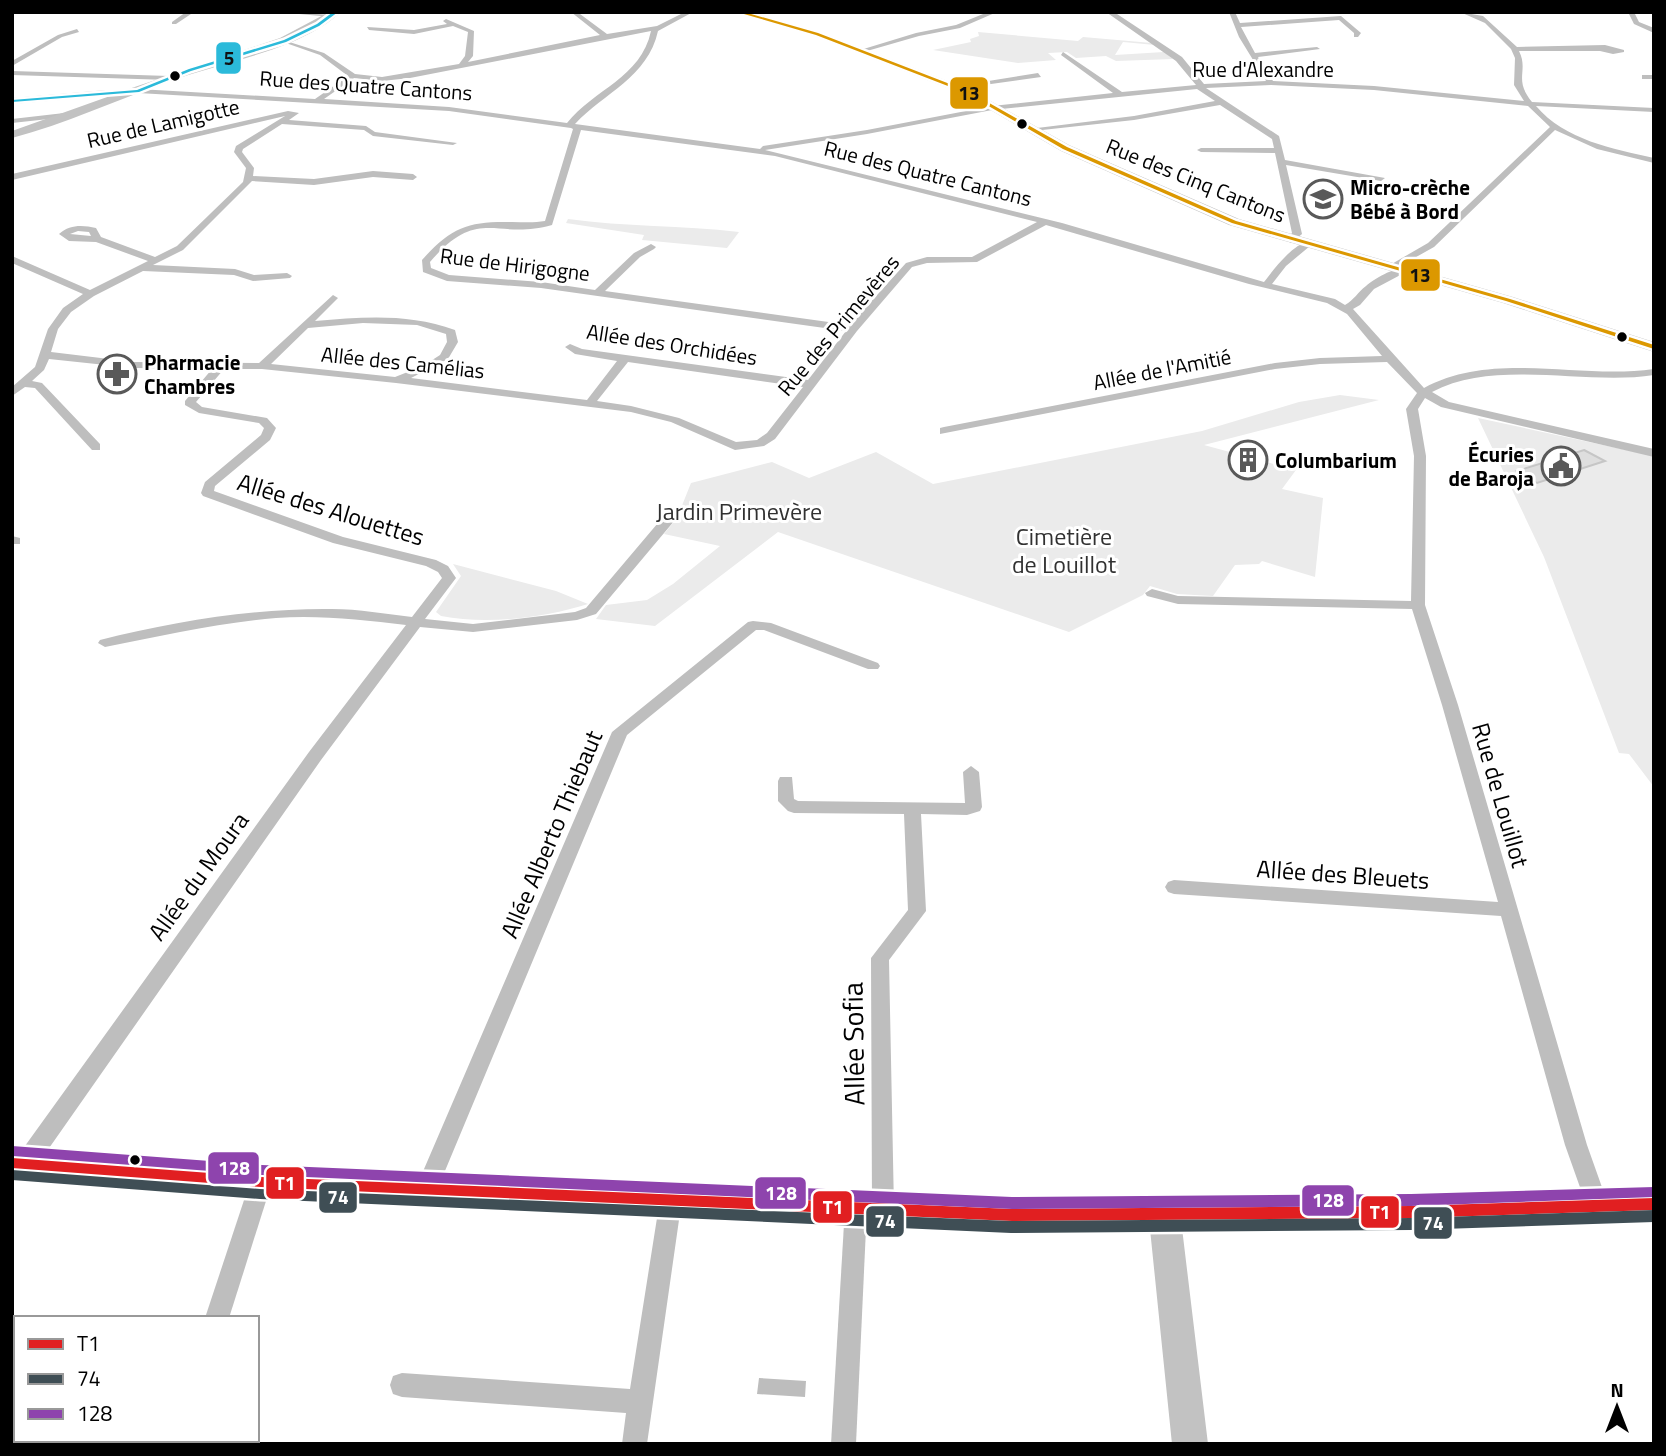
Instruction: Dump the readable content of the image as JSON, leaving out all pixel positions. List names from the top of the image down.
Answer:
{
  "streets": {
    "street": [
      "Rue d'Alexandre",
      "Rue des Quatre Cantons",
      "Rue de Lamigotte",
      "Rue des Cinq Cantons",
      "Rue de Hirigogne",
      "Rue des Primevères",
      "Allée des Orchidées",
      "Allée des Camélias",
      "Allée de l'Amitié",
      "Allée des Alouettes",
      "Rue de Louillot",
      "Allée Alberto Thiebaut",
      "Allée des Bleuets",
      "Allée du Moura",
      "Allée Sofia"
    ]
  },
  "crossings": [
    ["Rue d'Alexandre", "Rue des Quatre Cantons"],
    ["Rue d'Alexandre", "Rue des Cinq Cantons"],
    ["Rue des Quatre Cantons", "Rue de Lamigotte"],
    ["Rue des Quatre Cantons", "Rue de Hirigogne"],
    ["Rue des Quatre Cantons", "Rue des Primevères"],
    ["Rue des Quatre Cantons", "Allée de l'Amitié"],
    ["Rue des Quatre Cantons", "Rue de Louillot"],
    ["Rue de Hirigogne", "Rue des Primevères"],
    ["Rue des Primevères", "Allée des Orchidées"],
    ["Rue des Primevères", "Allée des Camélias"],
    ["Allée des Camélias", "Allée des Alouettes"],
    ["Allée des Alouettes", "Allée du Moura"],
    ["Rue de Louillot", "Allée des Bleuets"]
  ],
  "parks": ["Jardin Primevère", "Cimetière de Louillot"],
  "places": {
    "school or university": ["Micro-crèche Bébé à Bord"],
    "pharmacy": ["Pharmacie Chambres"],
    "building": ["Columbarium"],
    "public building": ["Écuries de Baroja"]
  },
  "lines": [
    "transit line 13",
    "transit line 5",
    "transit line 128",
    "transit line T1",
    "transit line 74"
  ],
  "legend": ["T1", "74", "128"],
  "north": "top"
}
